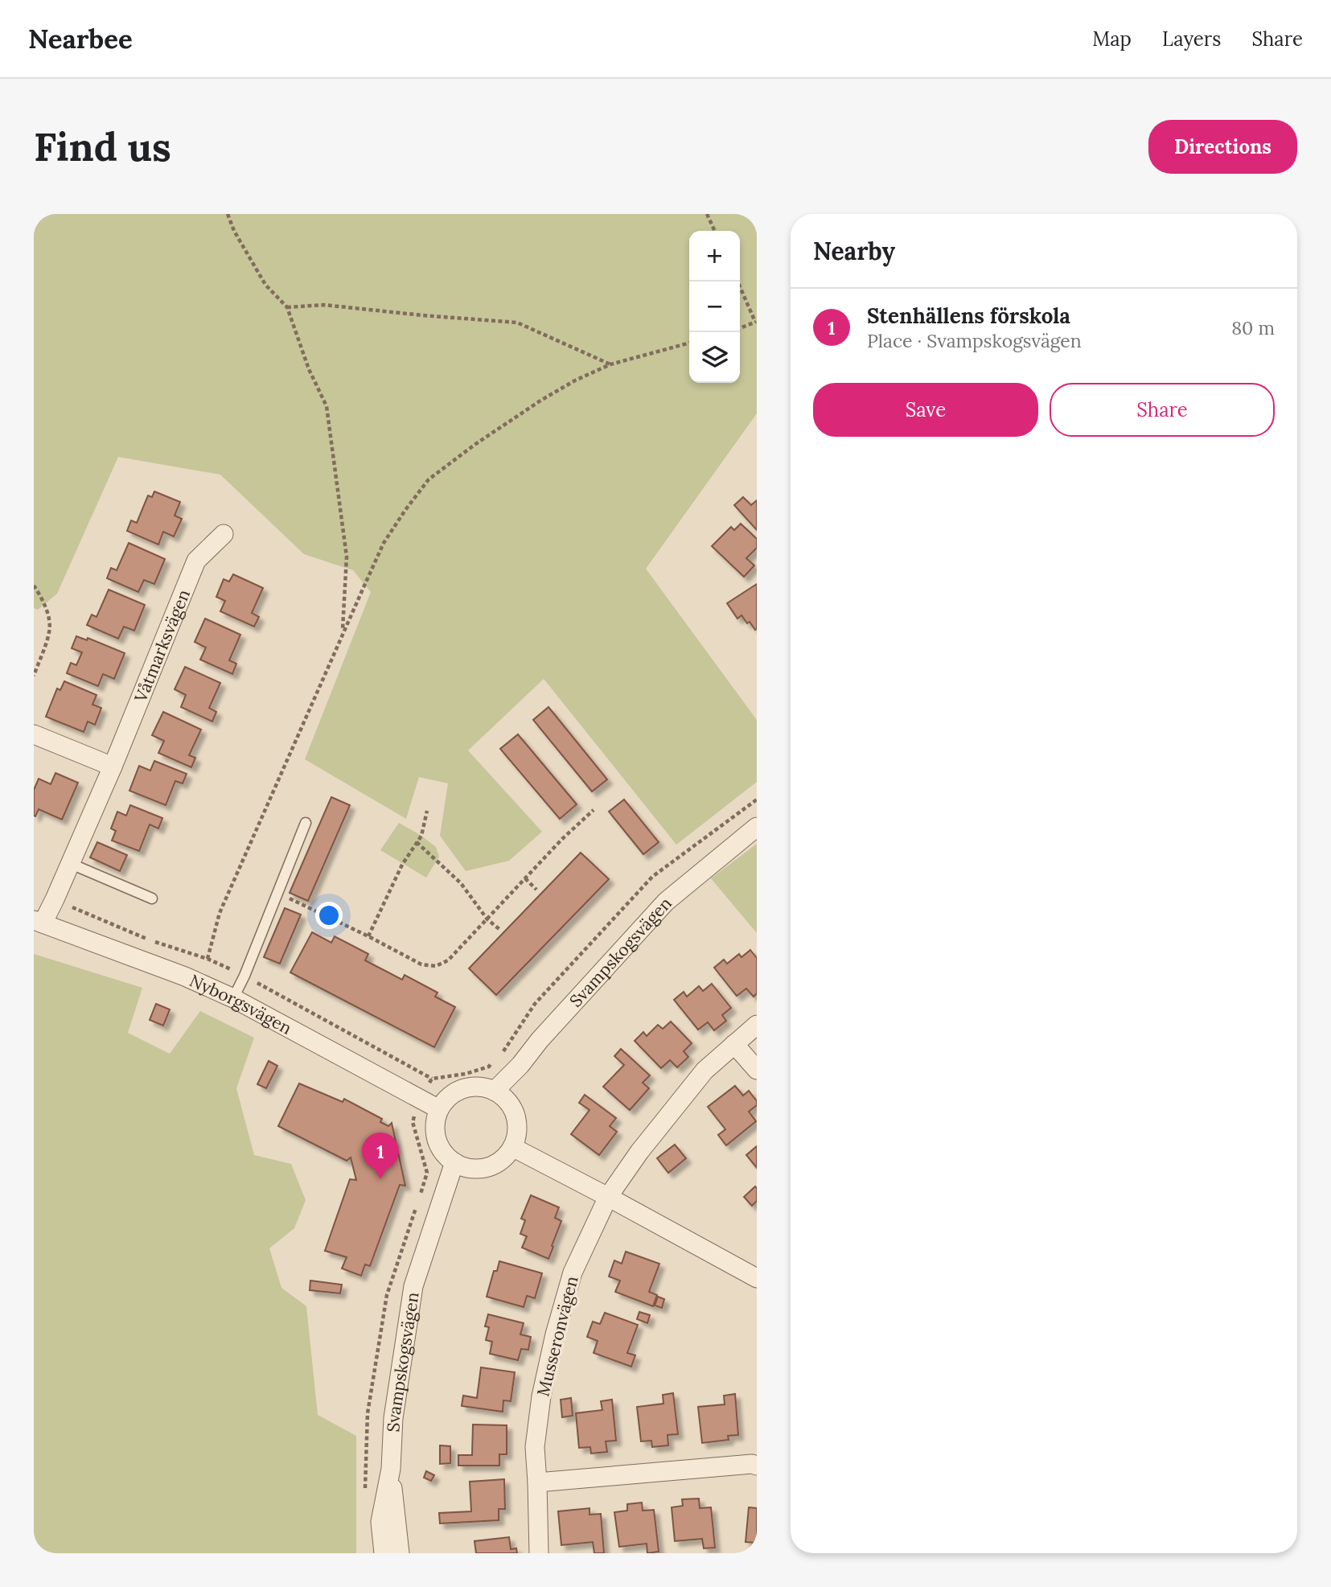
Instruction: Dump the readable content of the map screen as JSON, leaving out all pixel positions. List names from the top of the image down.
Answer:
{
  "streets": {
    "street": [
      "Våtmarksvägen",
      "Svampskogsvägen",
      "Nyborgsvägen",
      "Musseronvägen"
    ]
  },
  "crossings": [
    ["Våtmarksvägen", "Nyborgsvägen"],
    ["Svampskogsvägen", "Nyborgsvägen"]
  ],
  "page": {
    "header": "Nearbee",
    "nav": ["Map", "Layers", "Share"],
    "buttons": [
      "Directions",
      ["Save", "Share"]
    ],
    "title": "Find us",
    "heading": "Nearby",
    "map_buttons": ["+", "−"],
    "list": [
      {
        "mark": "1",
        "name": "Stenhällens förskola",
        "note": "Place · Svampskogsvägen",
        "value": "80 m"
      }
    ],
    "pins": "1"
  }
}
